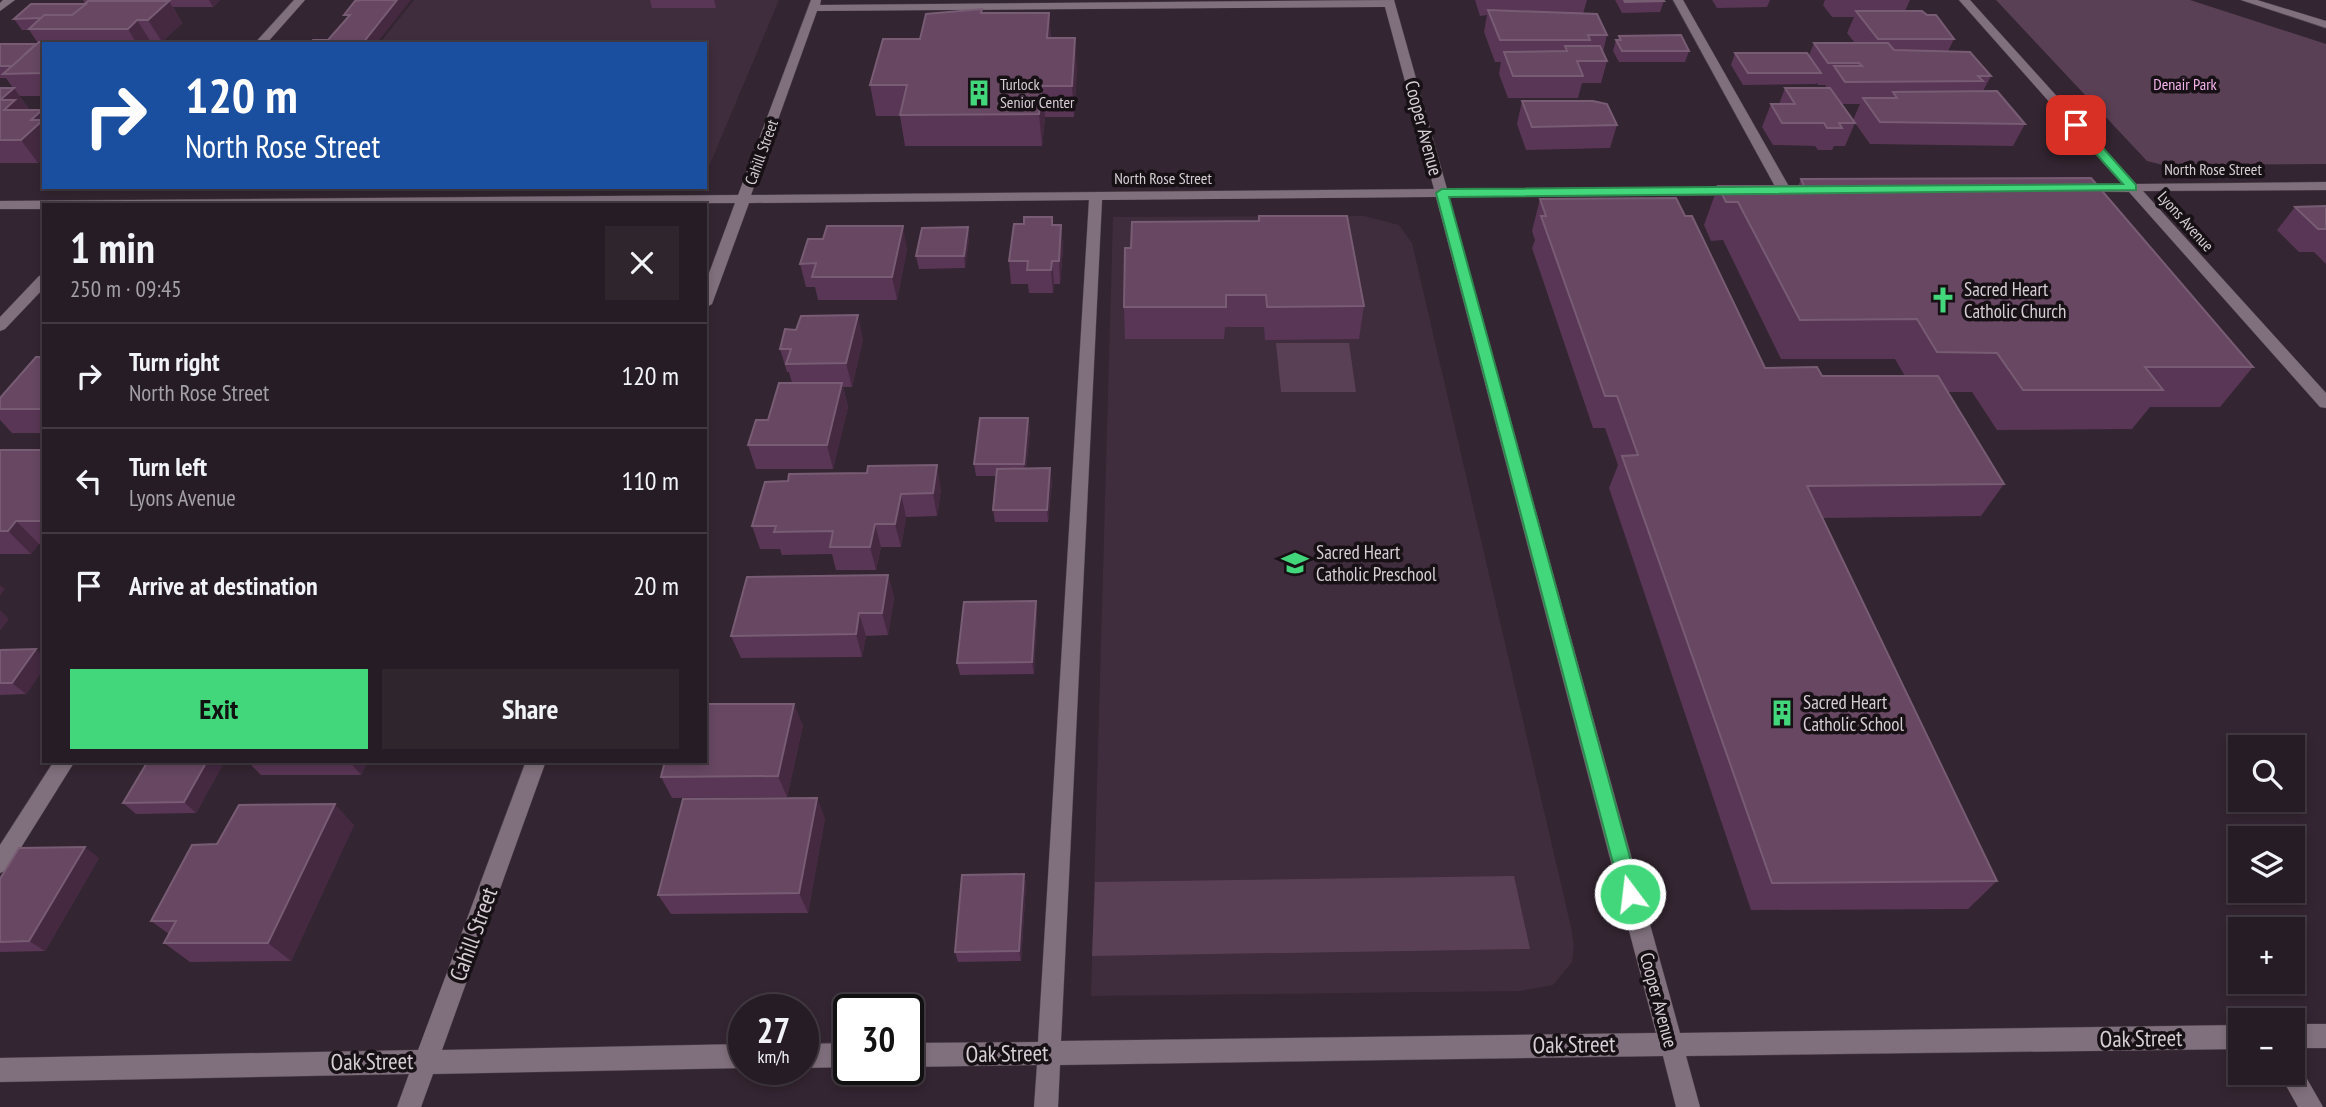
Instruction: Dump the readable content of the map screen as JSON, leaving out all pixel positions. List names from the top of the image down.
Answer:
{
  "streets": {
    "street": [
      "Cooper Avenue",
      "Cahill Street",
      "North Rose Street",
      "Lyons Avenue",
      "Oak Street"
    ]
  },
  "crossings": [
    ["Cooper Avenue", "North Rose Street"],
    ["Cooper Avenue", "Oak Street"],
    ["Cahill Street", "North Rose Street"],
    ["Cahill Street", "Oak Street"],
    ["North Rose Street", "Lyons Avenue"]
  ],
  "parks": ["Denair Park"],
  "places": {
    "building": ["Turlock Senior Center", "Sacred Heart Catholic School"],
    "church": ["Sacred Heart Catholic Church"],
    "school or university": ["Sacred Heart Catholic Preschool"]
  },
  "page": {
    "turn": ["120 m", "North Rose Street"],
    "heading": ["1 min", "250 m · 09:45"],
    "list": [
      {
        "name": "Turn right",
        "note": "North Rose Street",
        "value": "120 m"
      },
      {
        "name": "Turn left",
        "note": "Lyons Avenue",
        "value": "110 m"
      },
      {
        "name": "Arrive at destination",
        "value": "20 m"
      }
    ],
    "buttons": ["Exit", "Share"],
    "map_buttons": ["+", "−"],
    "speed": "27 km/h",
    "limit": "30"
  }
}
